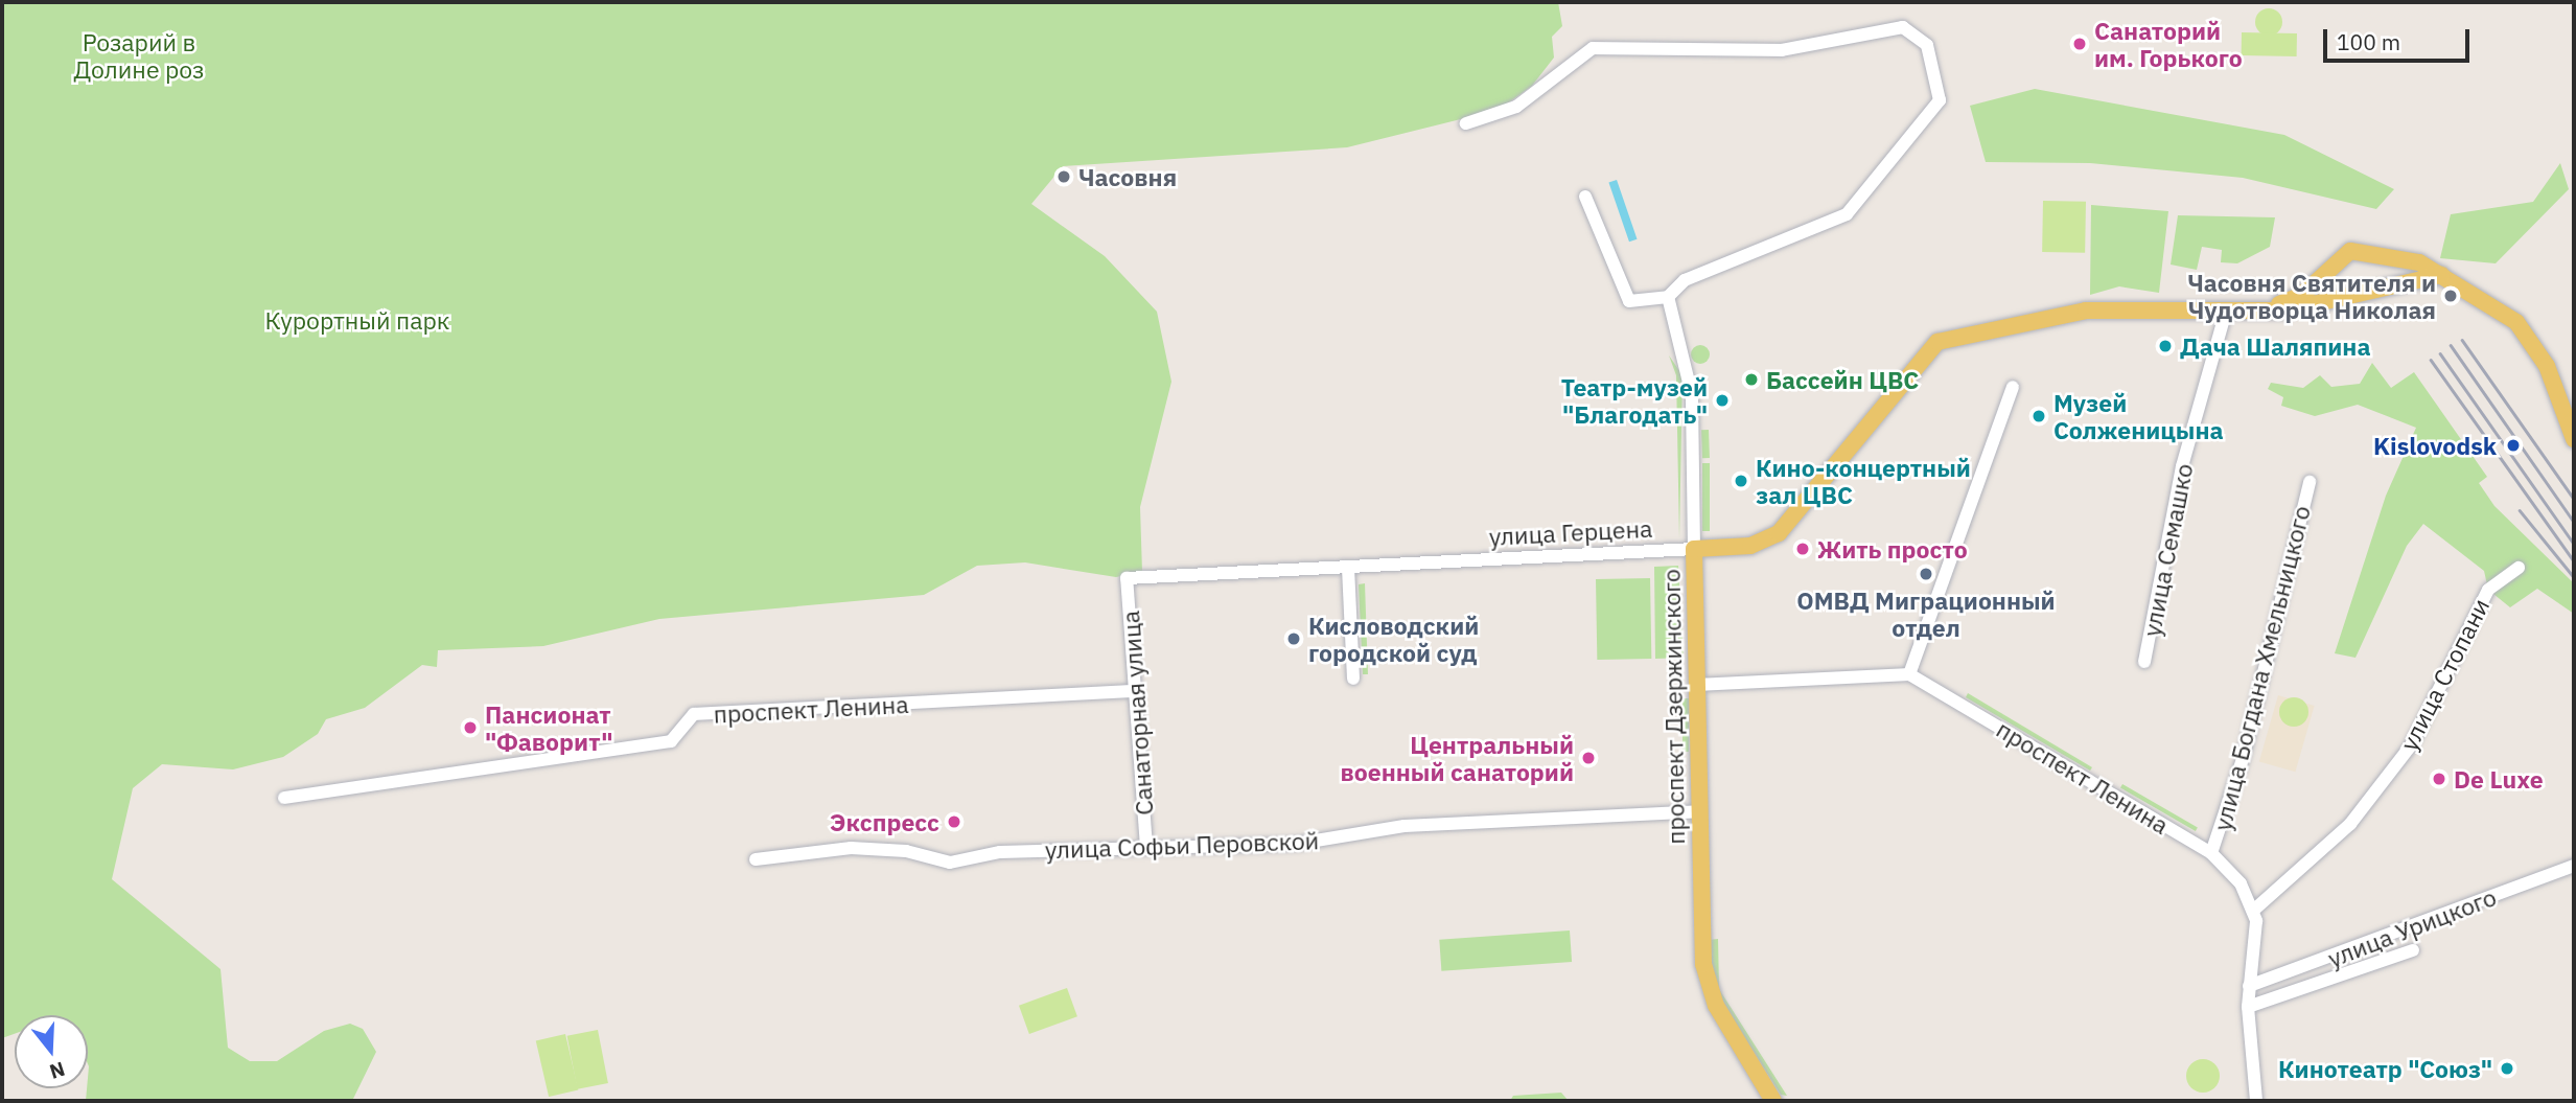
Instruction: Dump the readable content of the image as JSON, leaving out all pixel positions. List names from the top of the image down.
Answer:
{
  "streets": {
    "main road": ["улица Герцена", "проспект Дзержинского"],
    "street": [
      "улица Семашко",
      "улица Богдана Хмельницкого",
      "улица Стопани",
      "проспект Ленина",
      "Санаторная улица",
      "улица Софьи Перовской",
      "улица Урицкого"
    ]
  },
  "crossings": [
    ["улица Герцена", "улица Семашко"],
    ["улица Герцена", "проспект Дзержинского"],
    ["улица Герцена", "Санаторная улица"],
    ["улица Богдана Хмельницкого", "проспект Ленина"],
    ["улица Стопани", "проспект Ленина"],
    ["проспект Дзержинского", "улица Софьи Перовской"],
    ["проспект Ленина", "Санаторная улица"],
    ["Санаторная улица", "улица Софьи Перовской"]
  ],
  "parks": ["Розарий в Долине роз", "Курортный парк"],
  "places": [
    "Санаторий им. Горького",
    "Часовня",
    "Часовня Святителя и Чудотворца Николая",
    "Дача Шаляпина",
    "Бассейн ЦВС",
    "Театр-музей \"Благодать\"",
    "Музей Солженицына",
    "Kislovodsk",
    "Кино-концертный зал ЦВС",
    "Жить просто",
    "ОМВД Миграционный отдел",
    "Кисловодский городской суд",
    "Пансионат \"Фаворит\"",
    "Центральный военный санаторий",
    "De Luxe",
    "Экспресс",
    "Кинотеатр \"Союз\""
  ],
  "scale_bar": "100 m",
  "north": "bottom"
}
